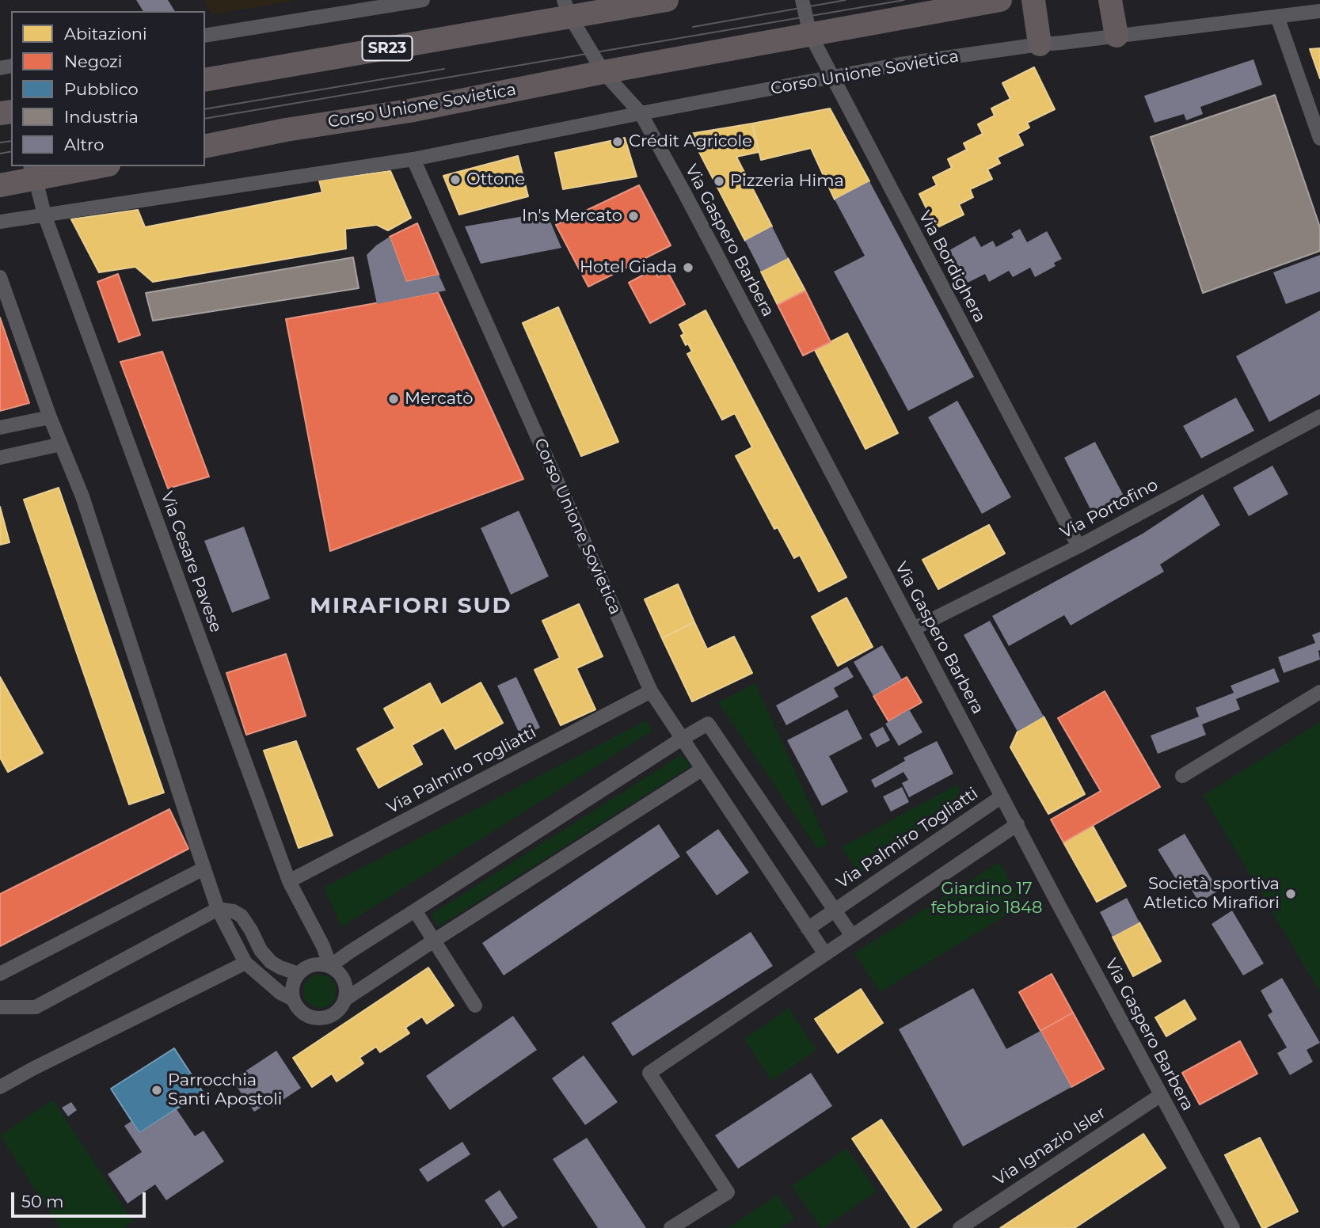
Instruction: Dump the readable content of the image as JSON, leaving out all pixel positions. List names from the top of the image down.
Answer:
{
  "streets": {
    "main road": ["SR23", "Corso Unione Sovietica"],
    "street": [
      "Via Gaspero Barbera",
      "Via Bordighera",
      "Via Portofino",
      "Via Cesare Pavese",
      "Via Palmiro Togliatti",
      "Via Ignazio Isler"
    ]
  },
  "crossings": [
    ["SR23", "Via Gaspero Barbera"],
    ["Corso Unione Sovietica", "Via Gaspero Barbera"],
    ["Corso Unione Sovietica", "Via Bordighera"],
    ["Corso Unione Sovietica", "Via Cesare Pavese"],
    ["Corso Unione Sovietica", "Via Palmiro Togliatti"],
    ["Via Gaspero Barbera", "Via Portofino"],
    ["Via Gaspero Barbera", "Via Palmiro Togliatti"],
    ["Via Gaspero Barbera", "Via Ignazio Isler"],
    ["Via Bordighera", "Via Portofino"],
    ["Via Cesare Pavese", "Via Palmiro Togliatti"]
  ],
  "districts": ["MIRAFIORI SUD"],
  "parks": ["Giardino 17 febbraio 1848"],
  "places": [
    "Crédit Agricole",
    "Ottone",
    "Pizzeria Hima",
    "In's Mercato",
    "Hotel Giada",
    "Mercatò",
    "Società sportiva Atletico Mirafiori",
    "Parrocchia Santi Apostoli"
  ],
  "legend": [
    "Abitazioni",
    "Negozi",
    "Pubblico",
    "Industria",
    "Altro"
  ],
  "scale_bar": "50 m"
}
